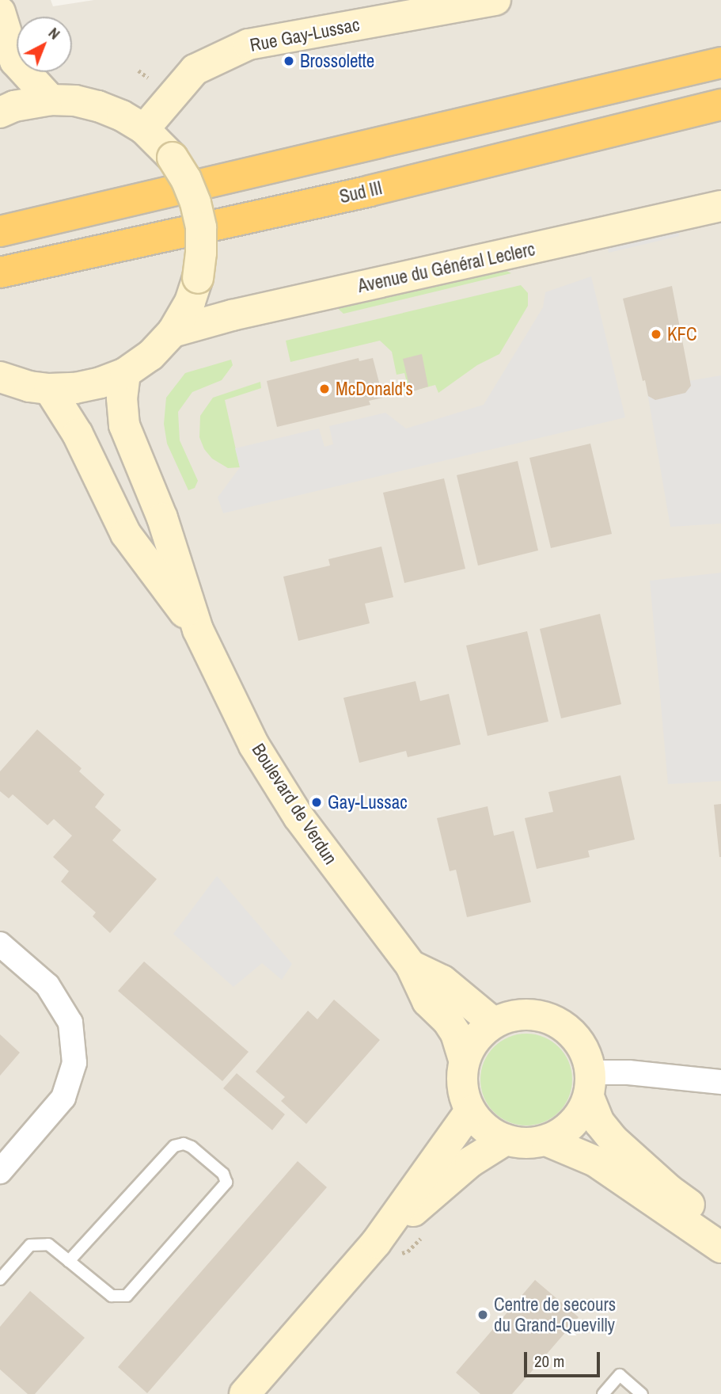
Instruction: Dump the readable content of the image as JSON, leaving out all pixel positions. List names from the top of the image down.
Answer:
{
  "streets": {
    "highway": ["Sud III"],
    "main road": ["Rue Gay-Lussac", "Avenue du Général Leclerc", "Boulevard de Verdun"]
  },
  "places": [
    "Brossolette",
    "KFC",
    "McDonald's",
    "Gay-Lussac",
    "Centre de secours du Grand-Quevilly"
  ],
  "scale_bar": "20 m",
  "north": "top right"
}
